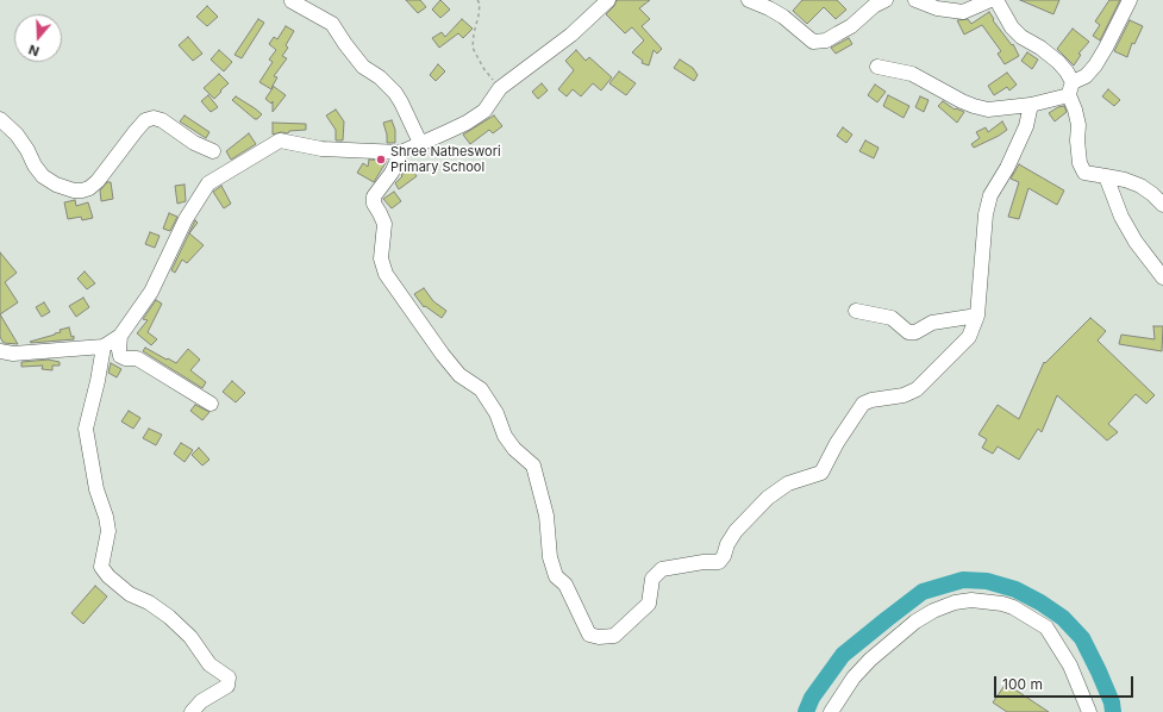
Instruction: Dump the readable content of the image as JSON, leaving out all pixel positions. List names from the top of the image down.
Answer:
{
  "places": ["Shree Natheswori Primary School"],
  "scale_bar": "100 m",
  "north": "bottom"
}
